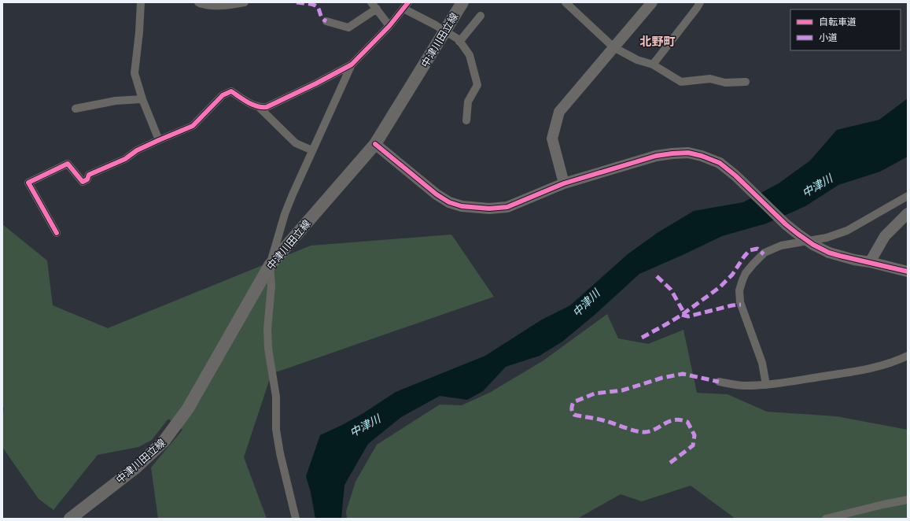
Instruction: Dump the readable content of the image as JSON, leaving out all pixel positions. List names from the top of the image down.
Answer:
{
  "streets": {
    "main road": ["中津川田立線"]
  },
  "districts": ["北野町"],
  "water": ["中津川"],
  "legend": ["自転車道", "小道"]
}
